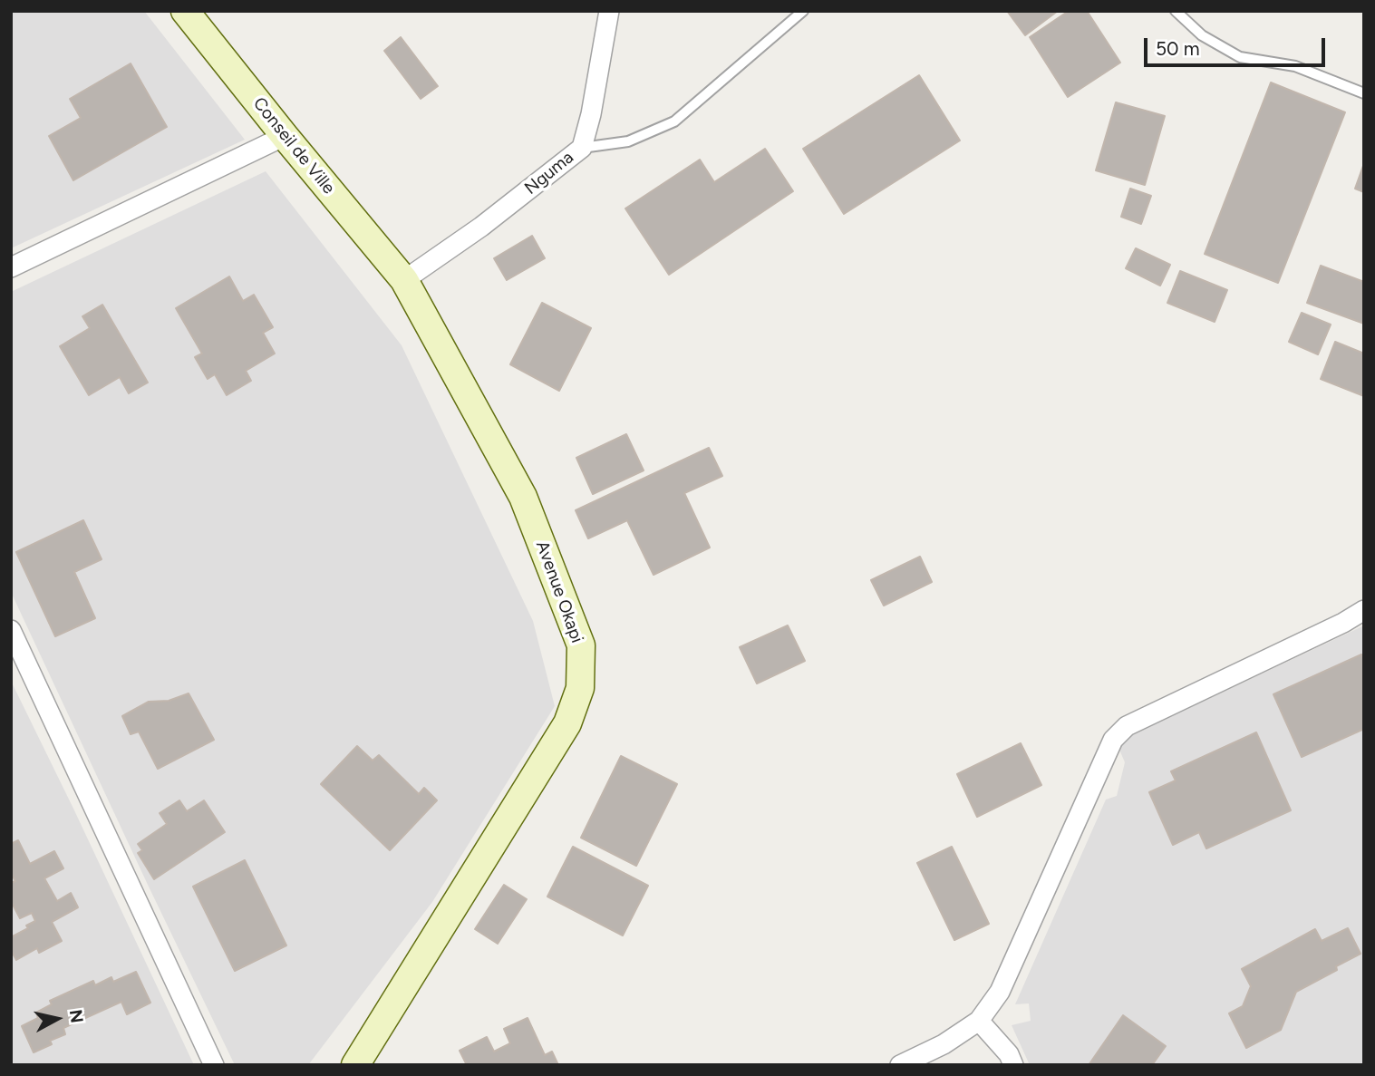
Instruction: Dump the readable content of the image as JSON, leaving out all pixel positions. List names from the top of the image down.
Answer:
{
  "streets": {
    "street": ["Conseil de Ville", "Nguma", "Avenue Okapi"]
  },
  "crossings": [
    ["Conseil de Ville", "Nguma"],
    ["Conseil de Ville", "Avenue Okapi"],
    ["Nguma", "Avenue Okapi"]
  ],
  "scale_bar": "50 m",
  "north": "right"
}
